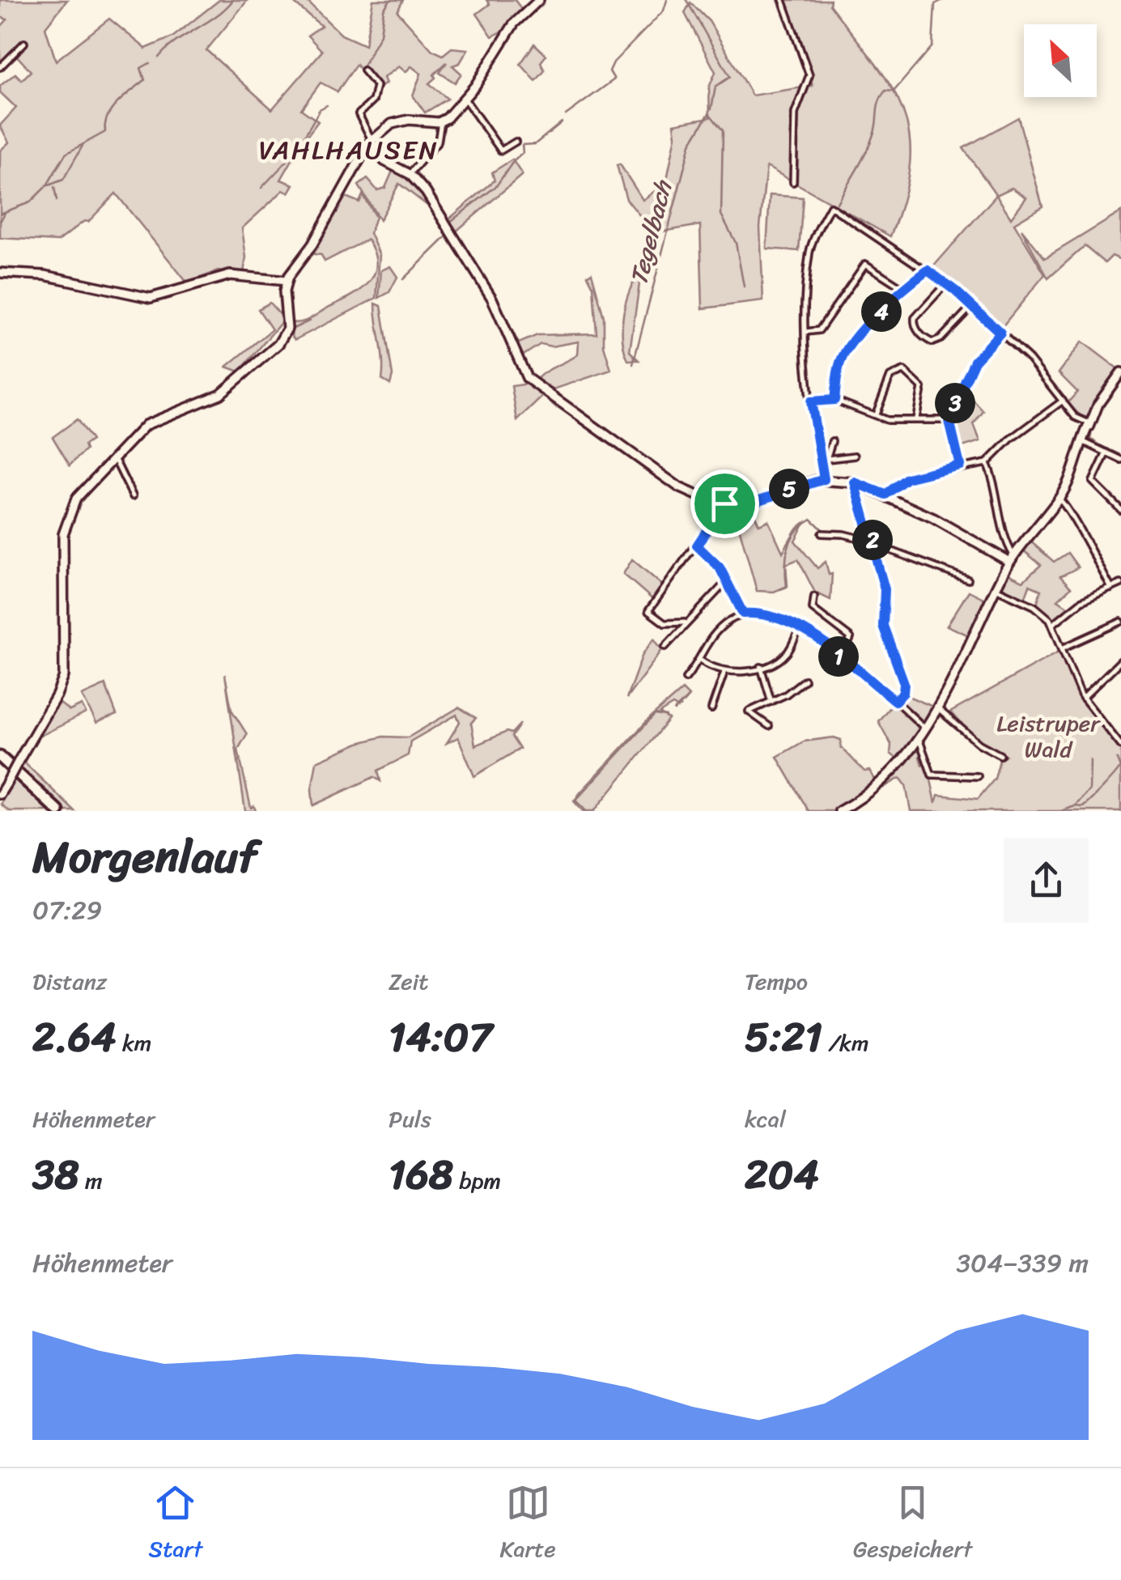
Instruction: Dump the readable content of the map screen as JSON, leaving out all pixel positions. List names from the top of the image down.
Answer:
{
  "districts": ["VAHLHAUSEN"],
  "water": ["Tegelbach"],
  "parks": ["Leistruper Wald"],
  "north": "top left",
  "page": {
    "pins": [
      "4",
      "3",
      "5",
      "2",
      "1"
    ],
    "heading": ["Morgenlauf", "07:29"],
    "stats": [
      ["Distanz", "2.64 km"],
      ["Zeit", "14:07"],
      ["Tempo", "5:21 /km"],
      ["Höhenmeter", "38 m"],
      ["Puls", "168 bpm"],
      ["kcal", "204"]
    ],
    "chart": ["Höhenmeter", "304–339 m"],
    "tabs": ["Start", "Karte", "Gespeichert"]
  }
}
